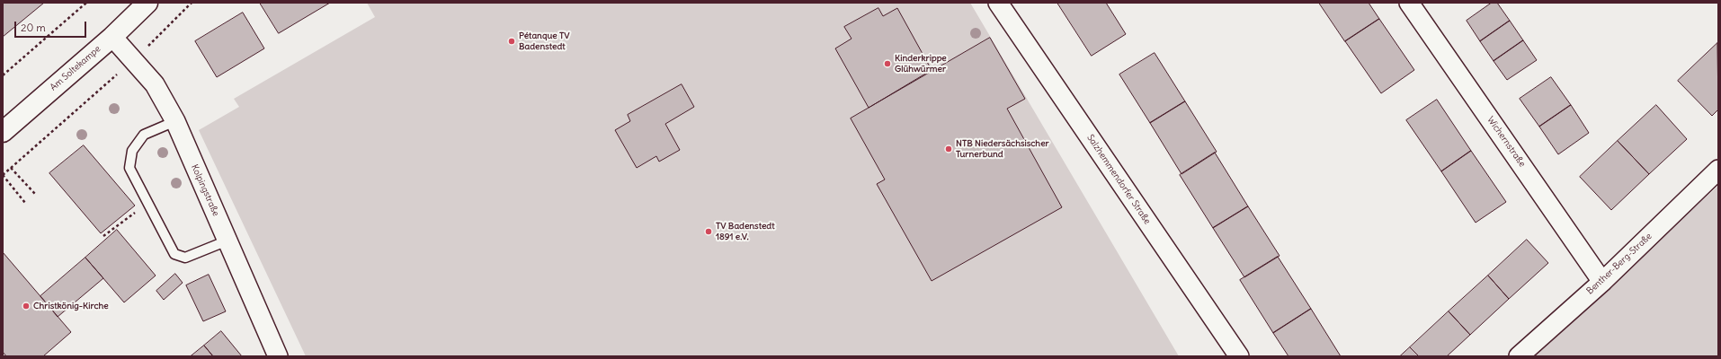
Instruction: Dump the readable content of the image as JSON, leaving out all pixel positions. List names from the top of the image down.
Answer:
{
  "streets": {
    "street": [
      "Am Soltekampe",
      "Wichernstraße",
      "Salzhemmendorfer Straße",
      "Kolpingstraße",
      "Benther-Berg-Straße"
    ]
  },
  "crossings": [
    ["Am Soltekampe", "Kolpingstraße"],
    ["Wichernstraße", "Benther-Berg-Straße"]
  ],
  "places": [
    "Pétanque TV Badenstedt",
    "Kinderkrippe Glühwürmer",
    "NTB Niedersächsischer Turnerbund",
    "TV Badenstedt 1891 e.V.",
    "Christkönig-Kirche"
  ],
  "scale_bar": "20 m"
}
